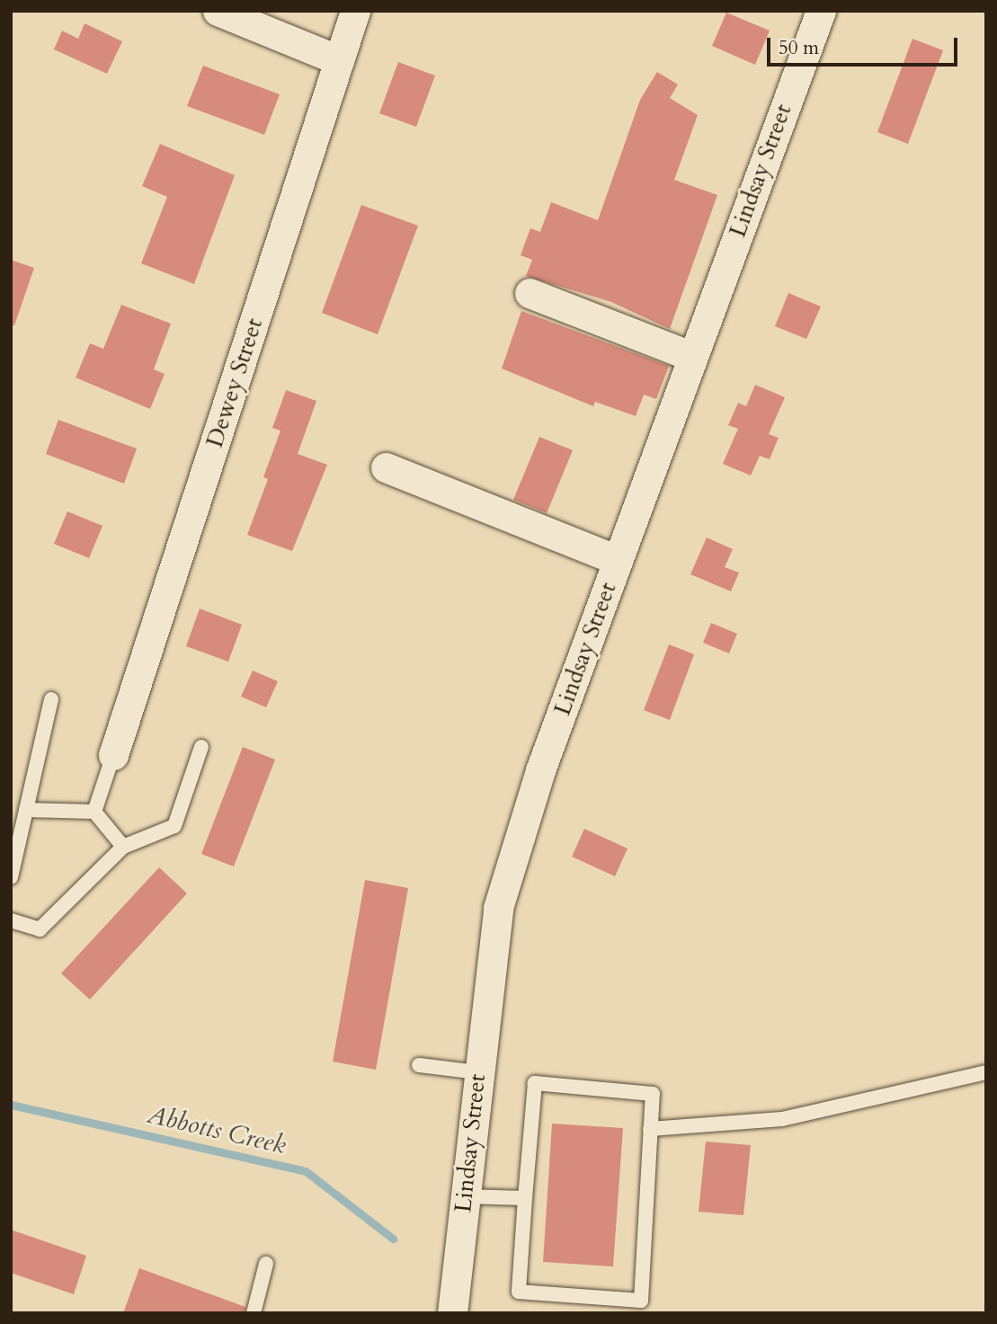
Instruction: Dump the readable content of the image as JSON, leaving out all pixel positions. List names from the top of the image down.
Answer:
{
  "streets": {
    "street": ["Lindsay Street", "Dewey Street"]
  },
  "water": ["Abbotts Creek"],
  "scale_bar": "50 m"
}
